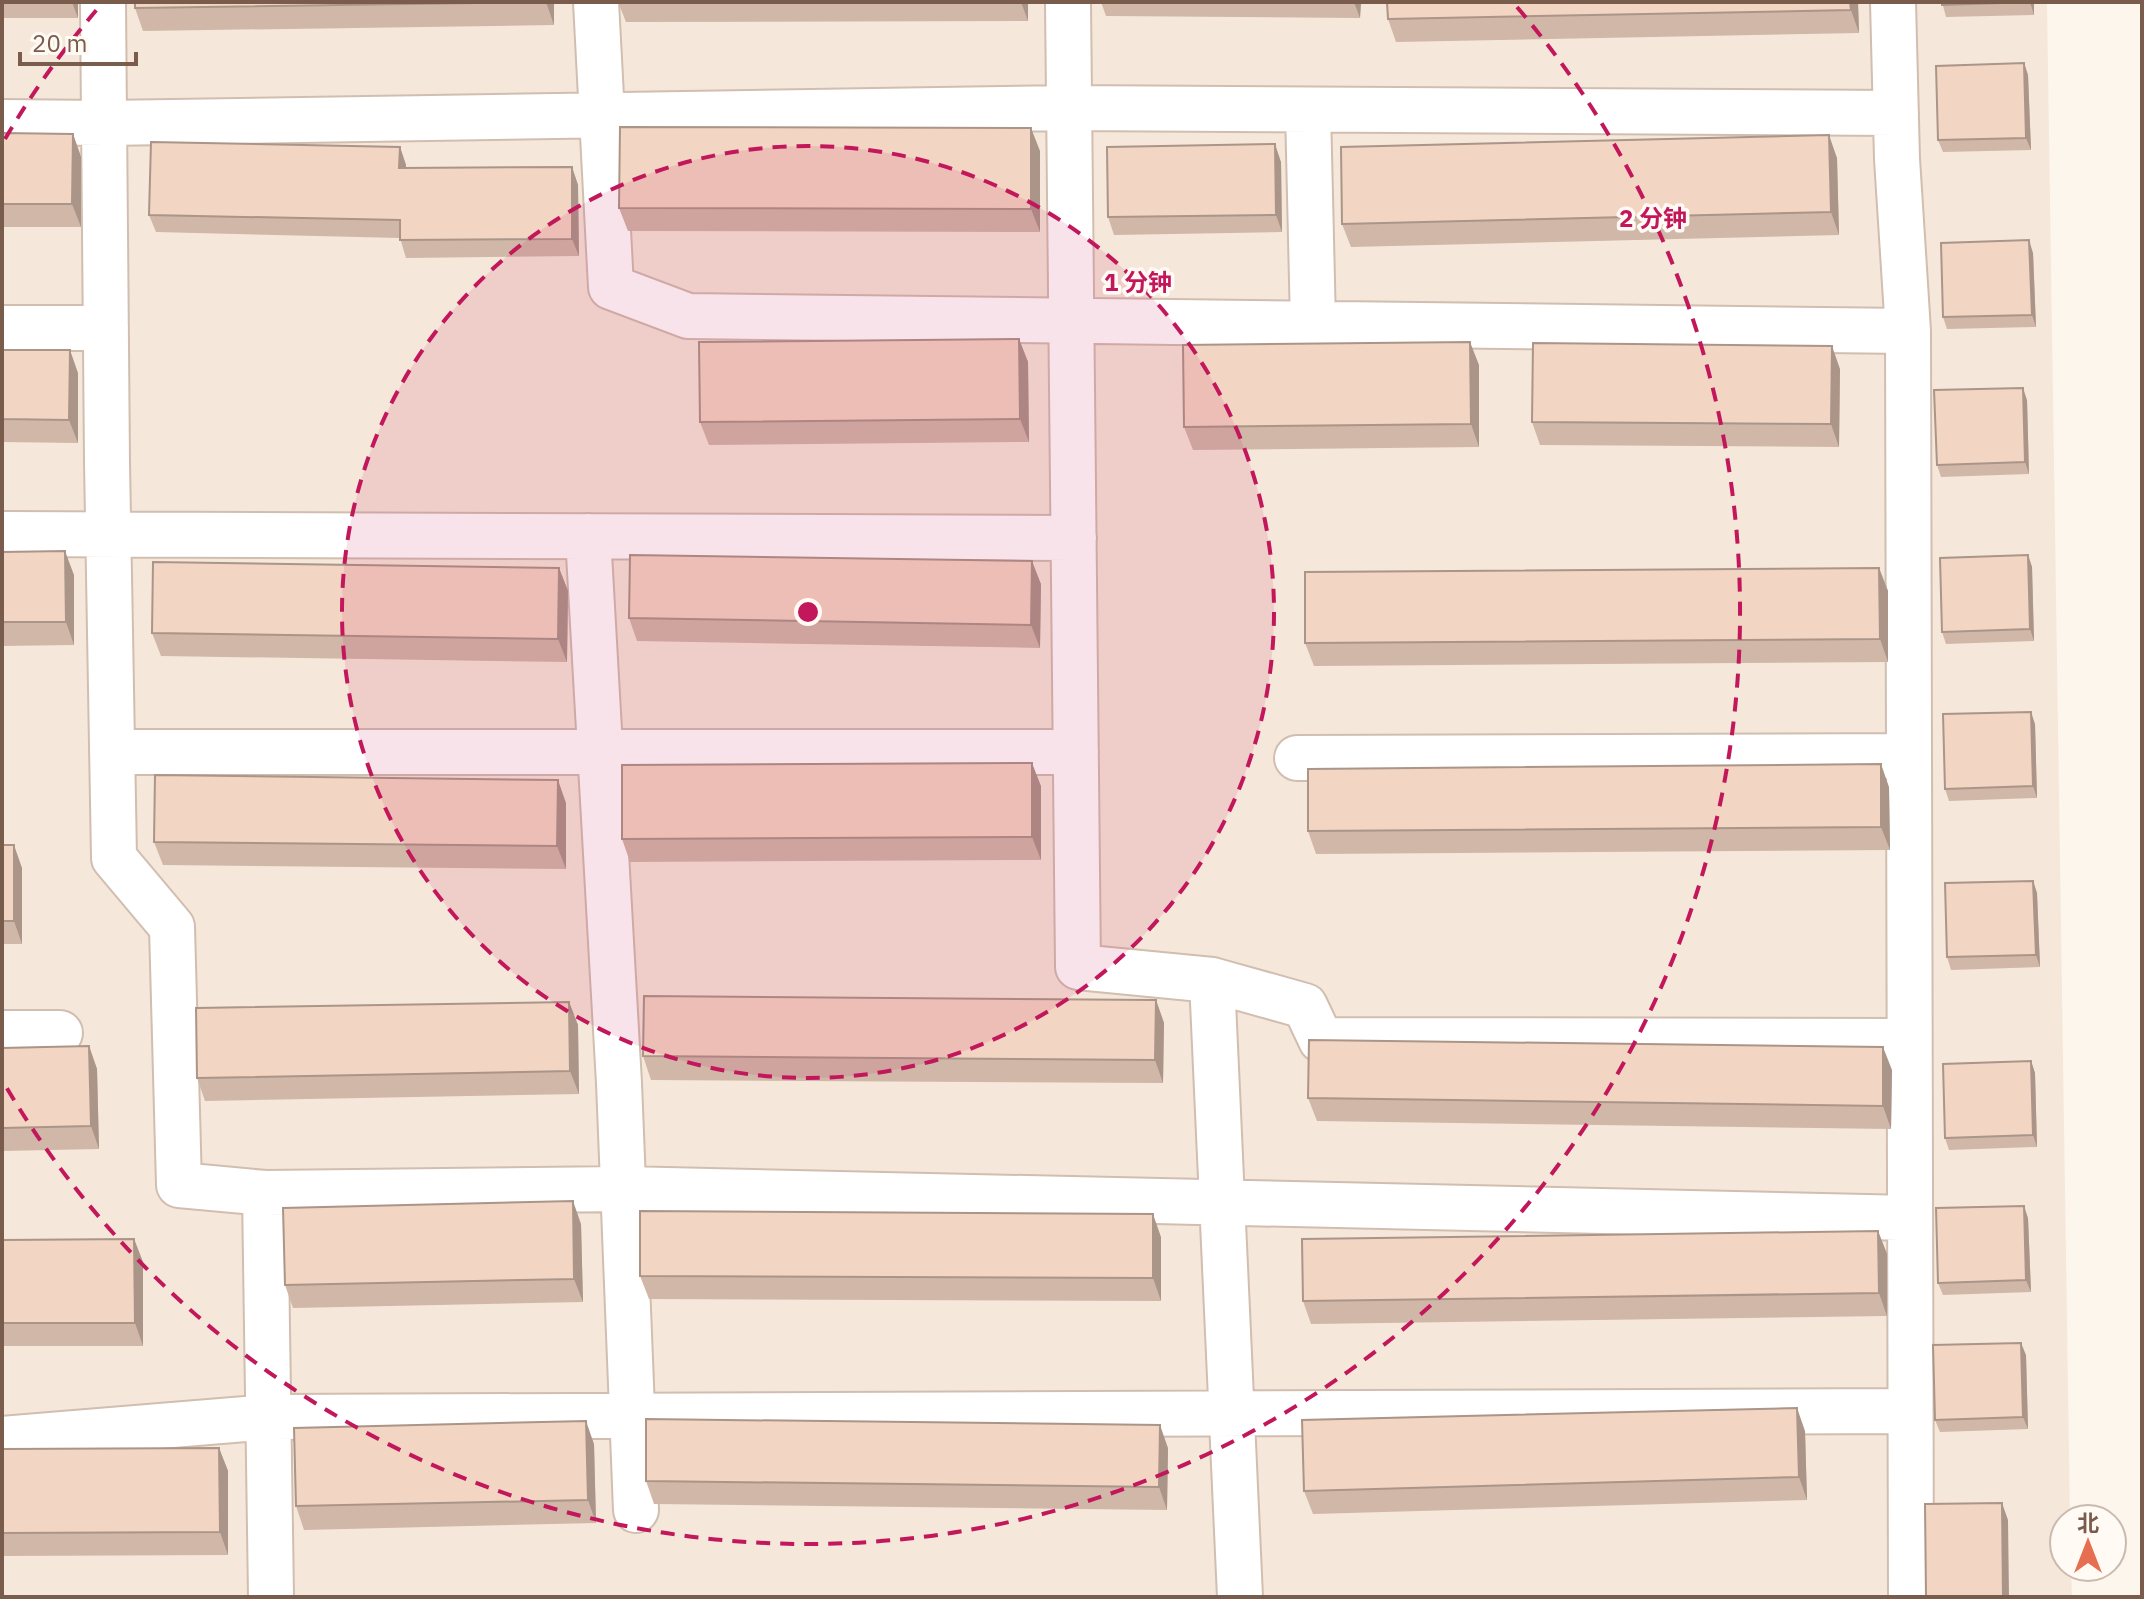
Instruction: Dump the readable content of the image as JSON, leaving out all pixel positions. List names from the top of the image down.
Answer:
{
  "scale_bar": "20 m",
  "north": "top",
  "rings": ["2 分钟", "1 分钟"]
}
